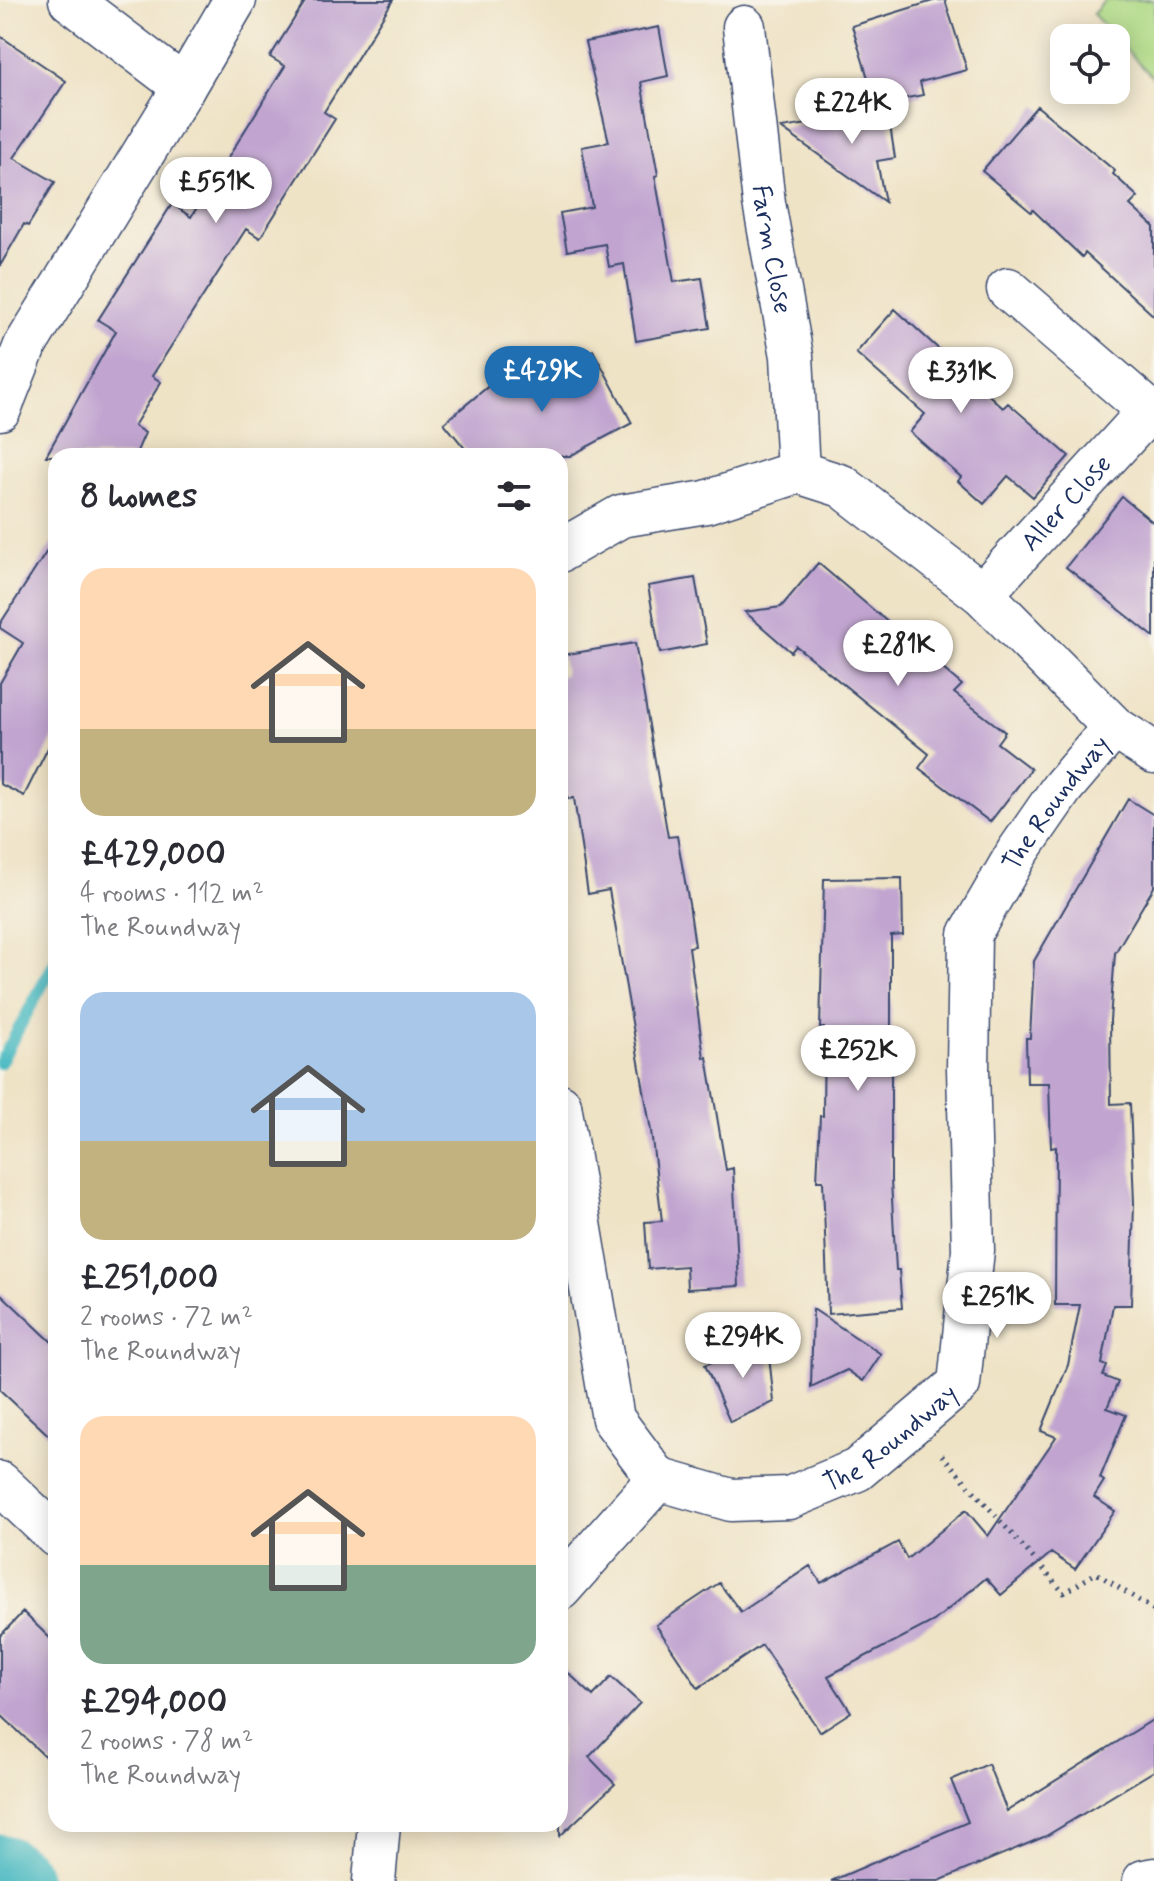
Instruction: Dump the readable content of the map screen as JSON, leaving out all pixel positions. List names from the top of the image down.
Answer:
{
  "streets": {
    "street": ["Farm Close", "Aller Close", "The Roundway"]
  },
  "crossings": [
    ["Farm Close", "The Roundway"],
    ["Aller Close", "The Roundway"]
  ],
  "page": {
    "price": [
      "£224K",
      "£551K",
      "£429K",
      "£331K",
      "£281K",
      "£252K",
      "£251K",
      "£294K"
    ],
    "heading": "8 homes",
    "list": [
      {
        "name": "£429,000",
        "note": "4 rooms · 112 m² · The Roundway"
      },
      {
        "name": "£251,000",
        "note": "2 rooms · 72 m² · The Roundway"
      },
      {
        "name": "£294,000",
        "note": "2 rooms · 78 m² · The Roundway"
      }
    ]
  }
}
